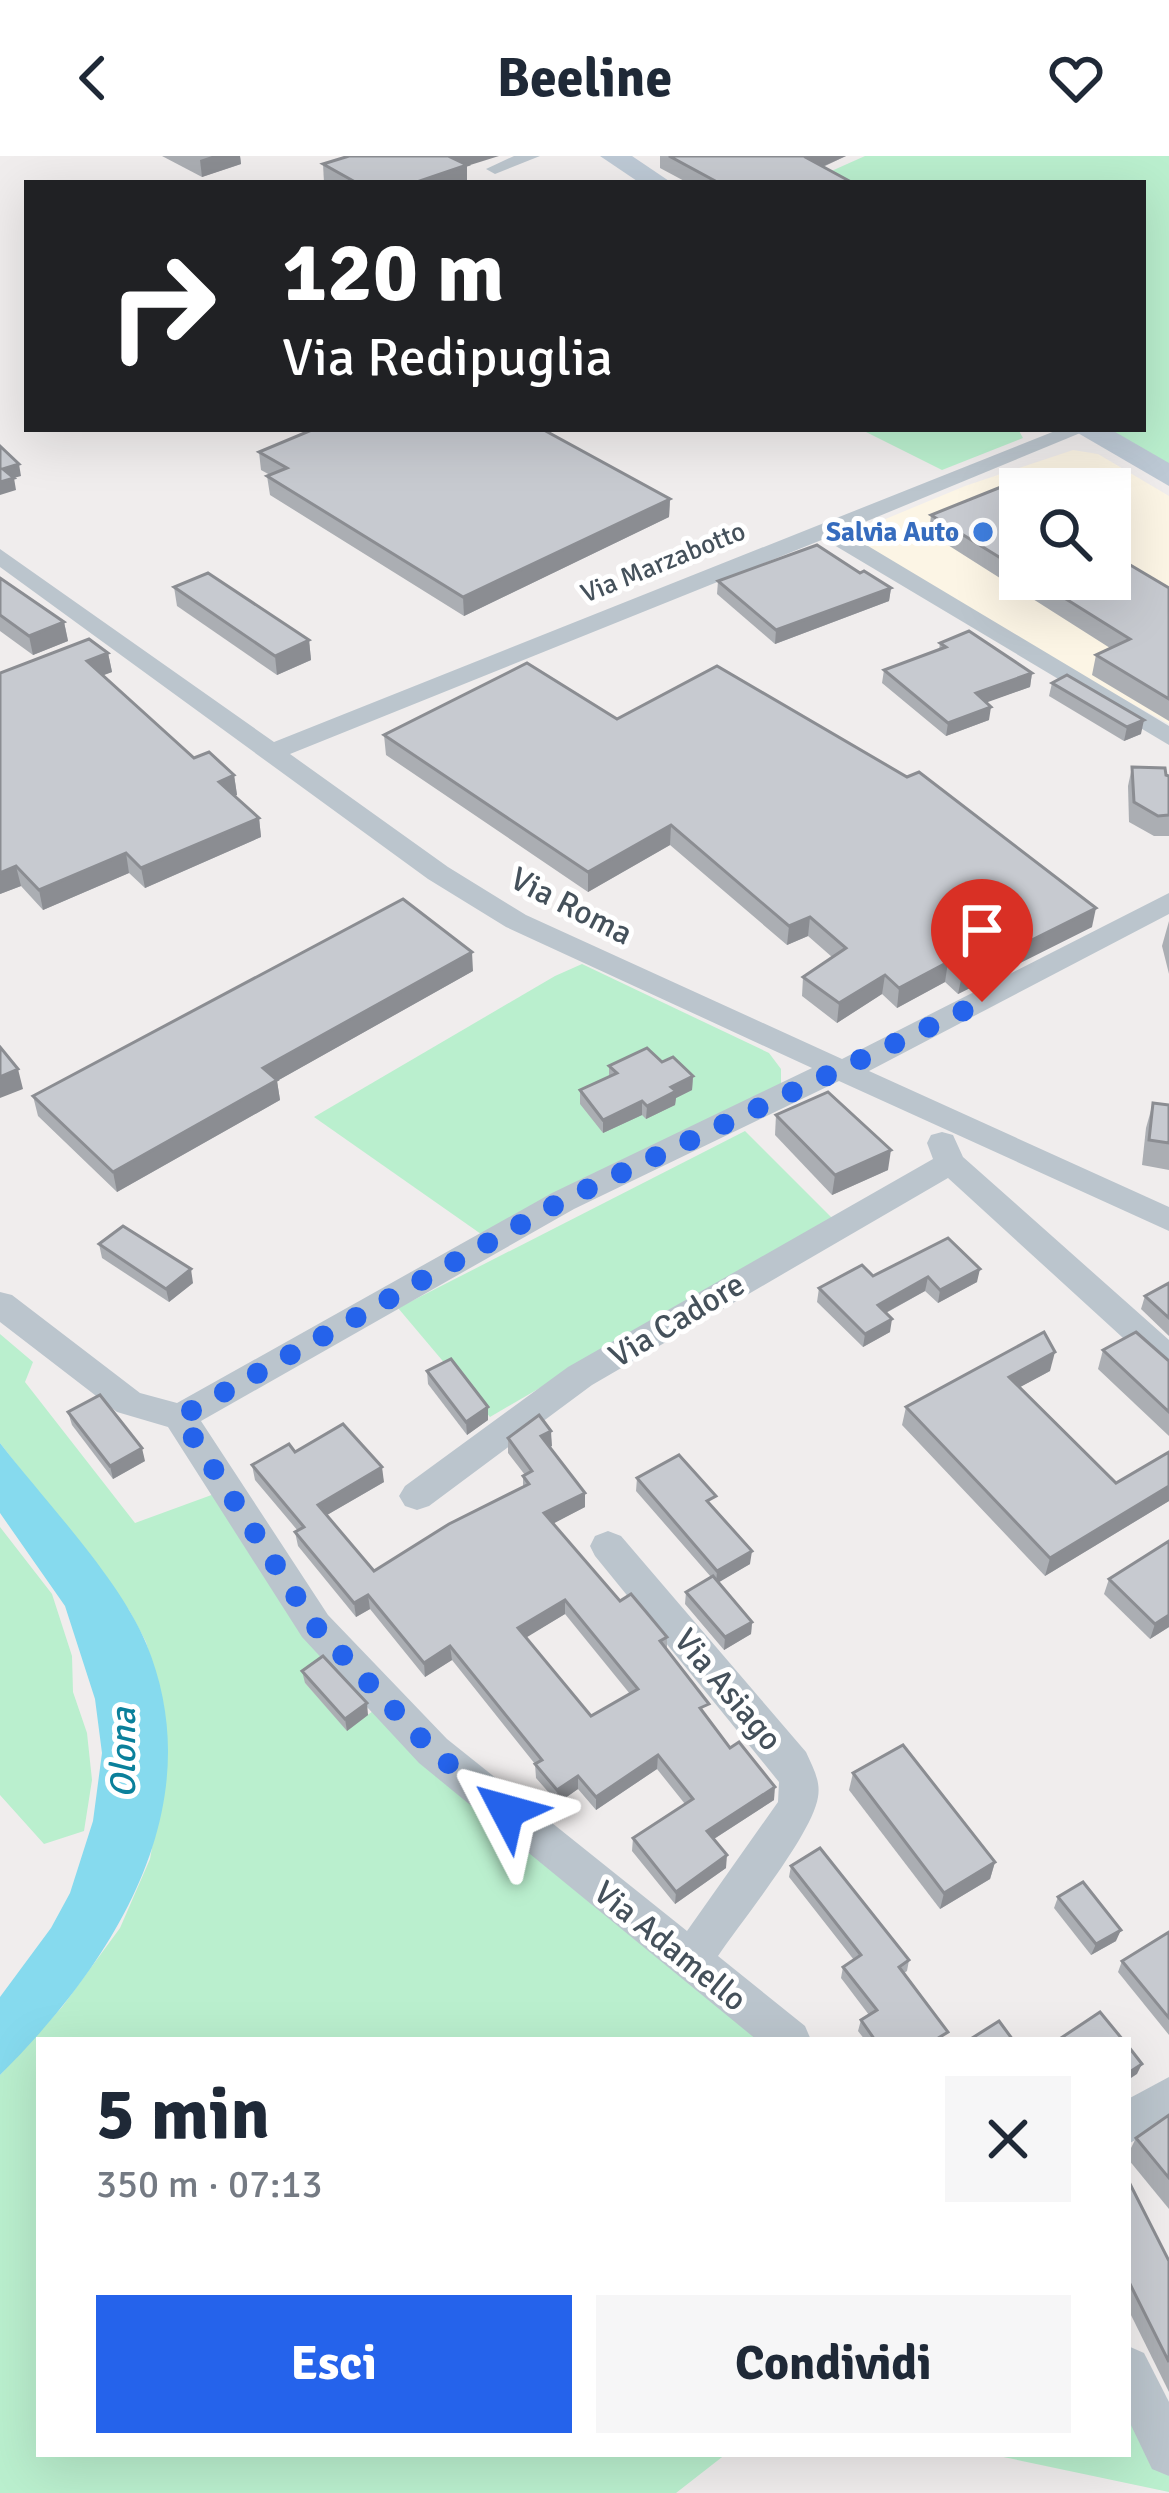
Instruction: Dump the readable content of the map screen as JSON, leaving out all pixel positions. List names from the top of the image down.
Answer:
{
  "streets": {
    "street": [
      "Via Marzabotto",
      "Via Roma",
      "Via Cadore",
      "Via Asiago",
      "Via Adamello"
    ]
  },
  "crossings": [
    ["Via Marzabotto", "Via Roma"],
    ["Via Asiago", "Via Adamello"]
  ],
  "water": ["Olona"],
  "places": ["Salvia Auto"],
  "page": {
    "header": "Beeline",
    "turn": ["120 m", "Via Redipuglia"],
    "heading": ["5 min", "350 m · 07:13"],
    "buttons": ["Esci", "Condividi"]
  }
}
